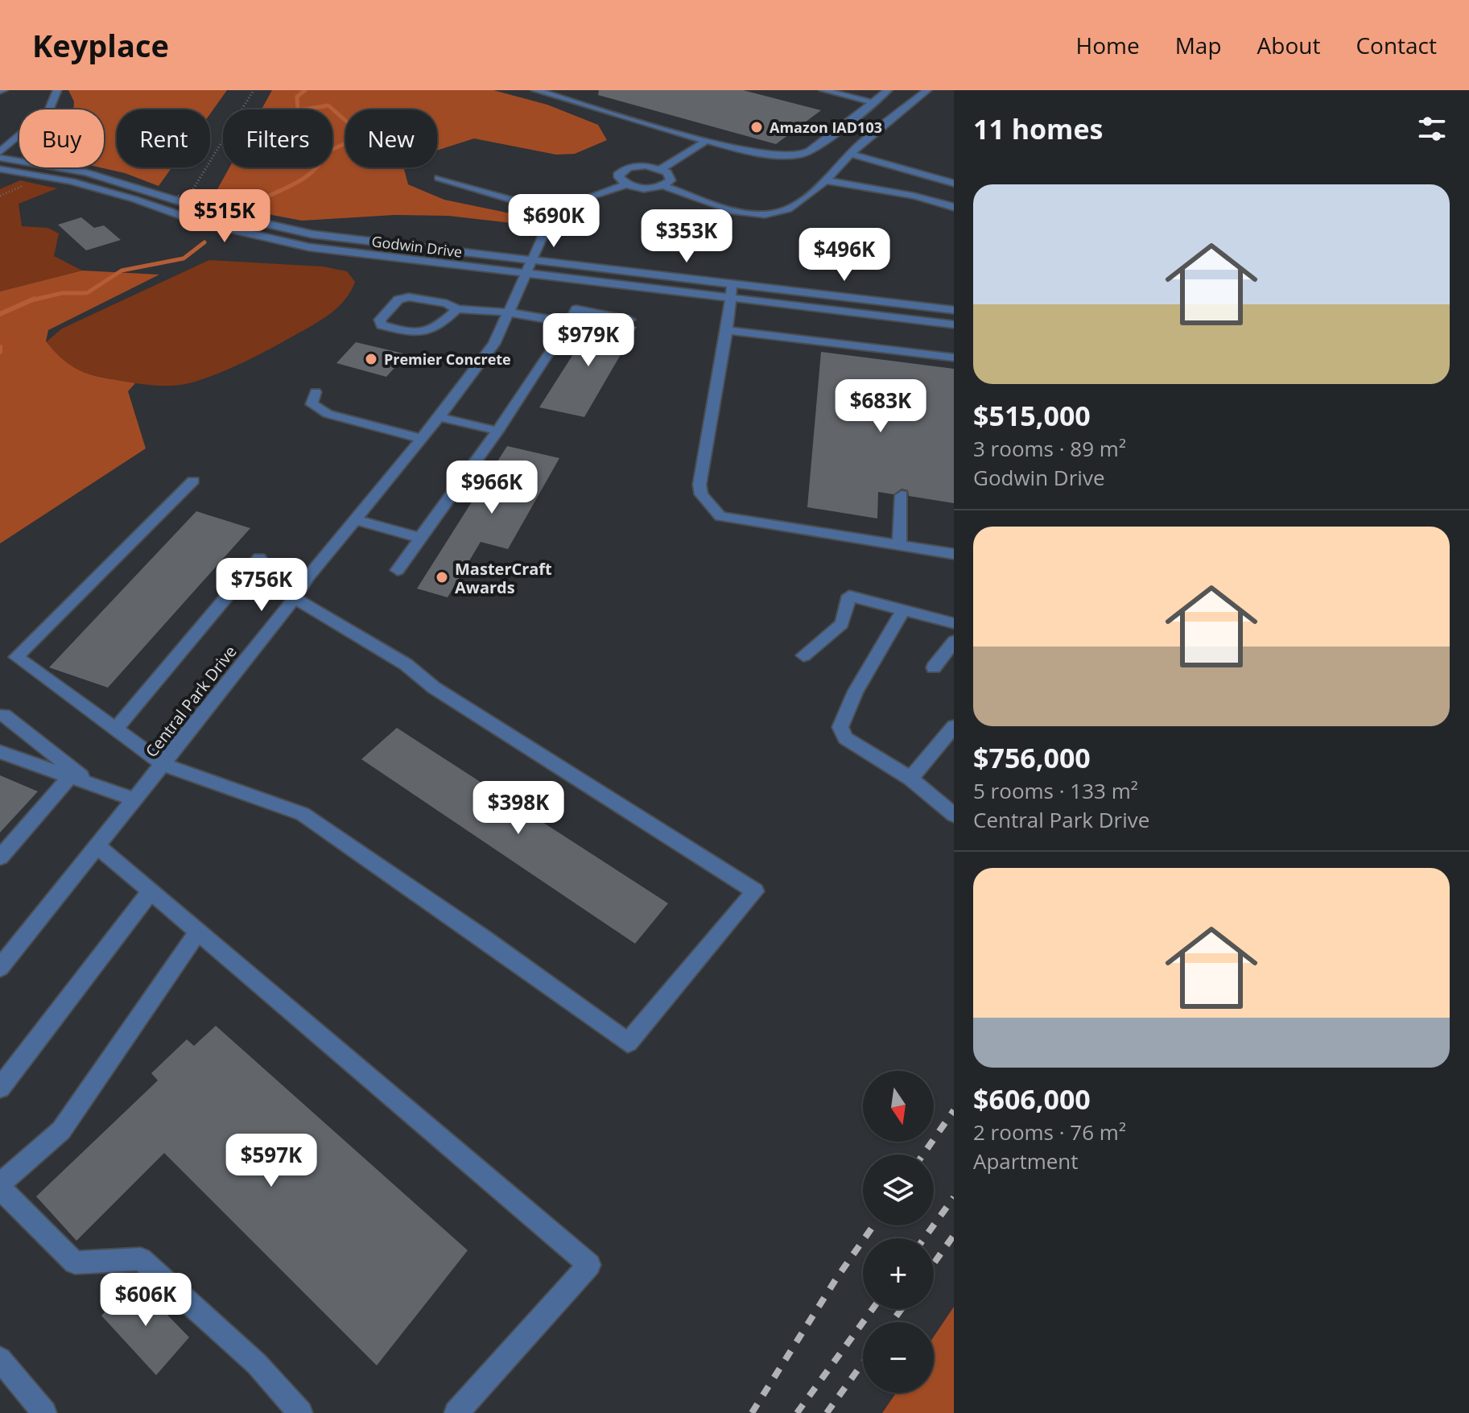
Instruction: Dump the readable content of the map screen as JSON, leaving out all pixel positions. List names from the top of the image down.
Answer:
{
  "streets": {
    "street": ["Godwin Drive", "Central Park Drive"]
  },
  "crossings": [
    ["Godwin Drive", "Central Park Drive"]
  ],
  "places": ["Amazon IAD103", "Premier Concrete", "MasterCraft Awards"],
  "north": "bottom",
  "page": {
    "header": "Keyplace",
    "nav": [
      "Home",
      "Map",
      "About",
      "Contact"
    ],
    "heading": "11 homes",
    "chip": [
      "Buy",
      "Rent",
      "Filters",
      "New"
    ],
    "list": [
      {
        "name": "$515,000",
        "note": "3 rooms · 89 m² · Godwin Drive"
      },
      {
        "name": "$756,000",
        "note": "5 rooms · 133 m² · Central Park Drive"
      },
      {
        "name": "$606,000",
        "note": "2 rooms · 76 m² · Apartment"
      }
    ],
    "price": [
      "$515K",
      "$690K",
      "$353K",
      "$496K",
      "$979K",
      "$683K",
      "$966K",
      "$756K",
      "$398K",
      "$597K",
      "$606K"
    ],
    "map_buttons": ["+", "−"]
  }
}
